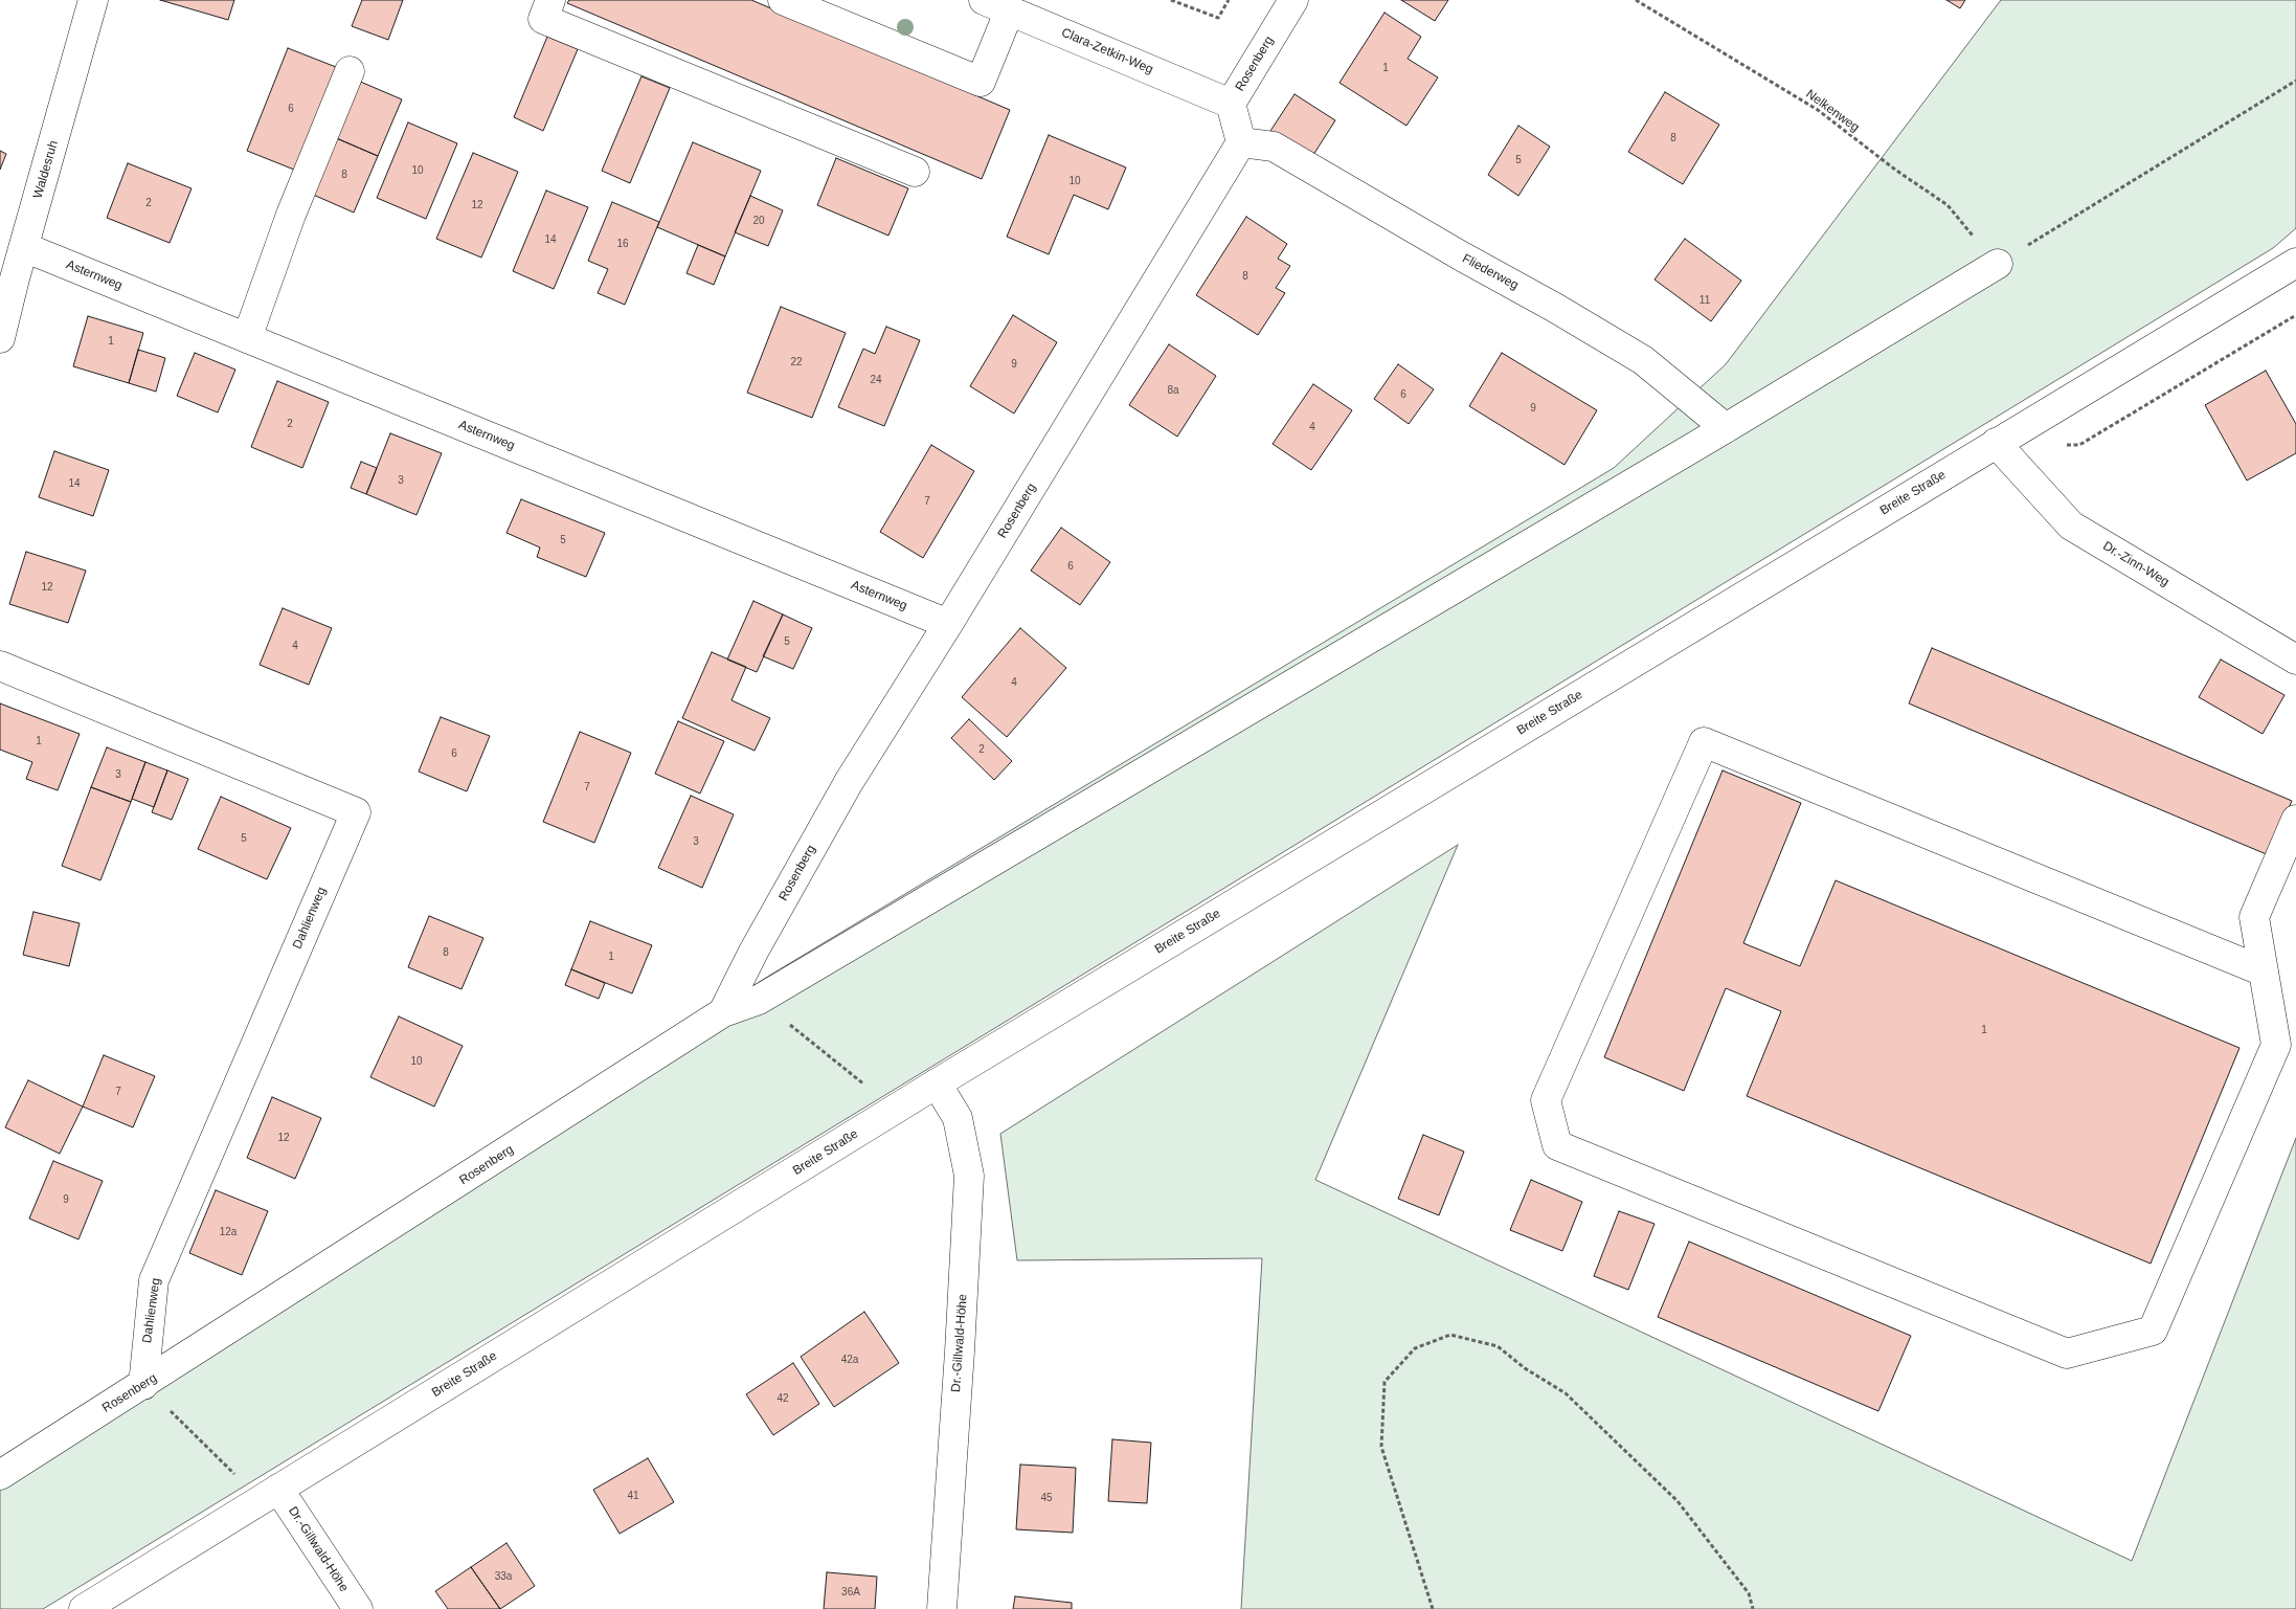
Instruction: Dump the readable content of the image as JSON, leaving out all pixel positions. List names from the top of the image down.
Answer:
{
  "streets": {
    "street": [
      "Clara-Zetkin-Weg",
      "Rosenberg",
      "Waldesruh",
      "Fliederweg",
      "Asternweg",
      "Breite Straße",
      "Dr.-Zinn-Weg",
      "Dahlienweg",
      "Dr.-Gillwald-Höhe"
    ],
    "path": ["Nelkenweg"]
  },
  "crossings": [
    ["Clara-Zetkin-Weg", "Rosenberg"],
    ["Rosenberg", "Fliederweg"],
    ["Rosenberg", "Asternweg"],
    ["Rosenberg", "Dahlienweg"],
    ["Waldesruh", "Asternweg"],
    ["Breite Straße", "Dr.-Zinn-Weg"],
    ["Breite Straße", "Dr.-Gillwald-Höhe"]
  ],
  "house_numbers": [
    "1",
    "6",
    "8",
    "5",
    "10",
    "8",
    "10",
    "2",
    "12",
    "20",
    "14",
    "16",
    "8",
    "11",
    "1",
    "22",
    "9",
    "24",
    "8a",
    "6",
    "9",
    "2",
    "4",
    "3",
    "14",
    "7",
    "5",
    "6",
    "12",
    "5",
    "4",
    "4",
    "1",
    "2",
    "6",
    "3",
    "7",
    "5",
    "3",
    "8",
    "1",
    "1",
    "10",
    "7",
    "12",
    "9",
    "12a",
    "42a",
    "42",
    "41",
    "45",
    "33a",
    "36A"
  ]
}
